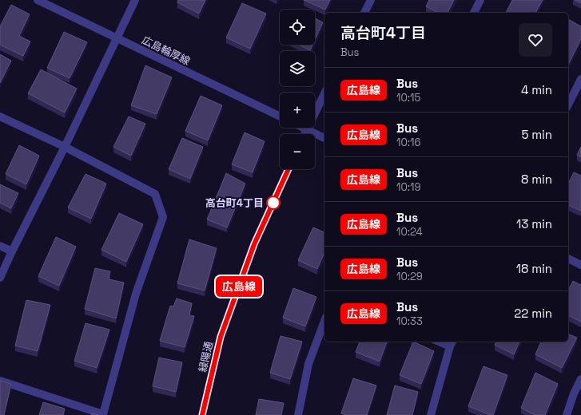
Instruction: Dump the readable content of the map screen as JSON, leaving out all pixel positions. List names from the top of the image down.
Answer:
{
  "streets": {
    "street": ["広島輪厚線", "緑陽通"]
  },
  "places": ["高台町4丁目"],
  "lines": ["bus line 広島線"],
  "page": {
    "on_map": "広島線",
    "map_buttons": ["+", "−"],
    "heading": ["高台町4丁目", "Bus"],
    "list": [
      {
        "mark": "広島線",
        "name": "Bus",
        "note": "10:15",
        "value": "4 min"
      },
      {
        "mark": "広島線",
        "name": "Bus",
        "note": "10:16",
        "value": "5 min"
      },
      {
        "mark": "広島線",
        "name": "Bus",
        "note": "10:19",
        "value": "8 min"
      },
      {
        "mark": "広島線",
        "name": "Bus",
        "note": "10:24",
        "value": "13 min"
      },
      {
        "mark": "広島線",
        "name": "Bus",
        "note": "10:29",
        "value": "18 min"
      },
      {
        "mark": "広島線",
        "name": "Bus",
        "note": "10:33",
        "value": "22 min"
      }
    ]
  }
}
